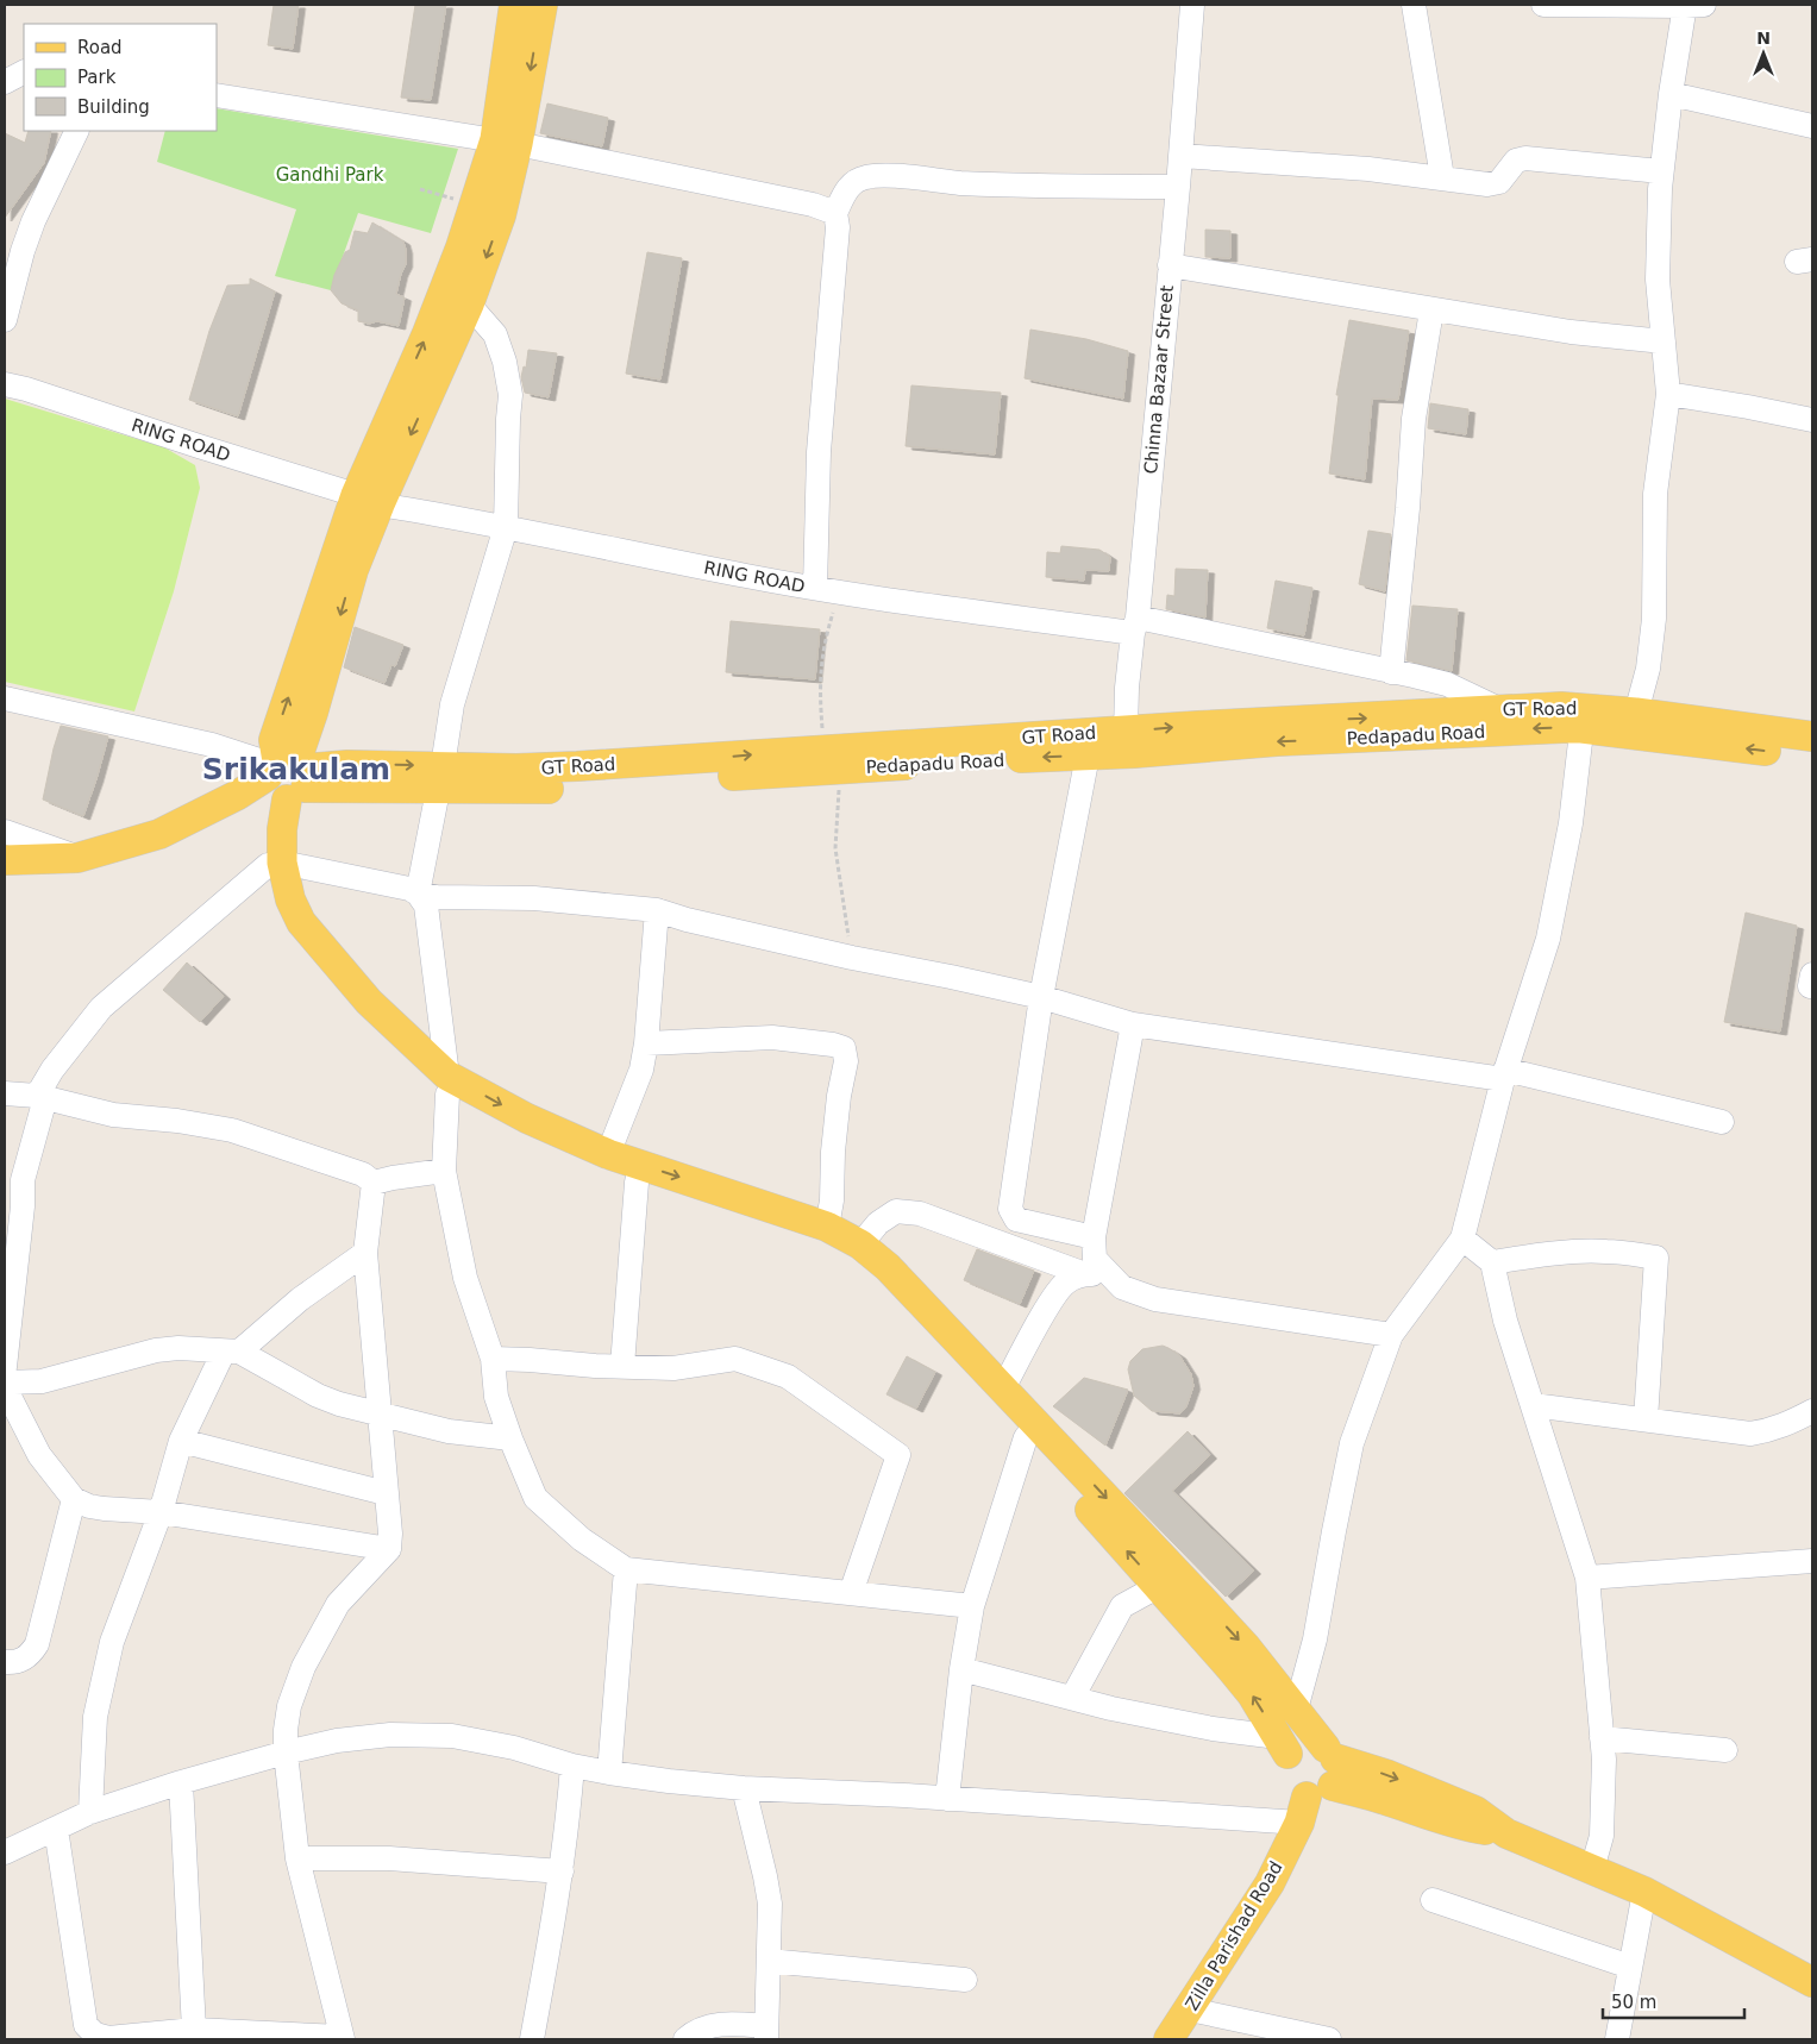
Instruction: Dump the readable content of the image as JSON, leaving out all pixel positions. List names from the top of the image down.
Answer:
{
  "streets": {
    "main road": ["GT Road", "Pedapadu Road", "Zilla Parishad Road"],
    "street": ["Chinna Bazaar Street", "RING ROAD"]
  },
  "crossings": [
    ["Chinna Bazaar Street", "RING ROAD"],
    ["Chinna Bazaar Street", "GT Road"],
    ["Chinna Bazaar Street", "Pedapadu Road"],
    ["RING ROAD", "GT Road"],
    ["GT Road", "Pedapadu Road"]
  ],
  "one_way": ["GT Road", "Pedapadu Road"],
  "districts": ["Srikakulam"],
  "parks": ["Gandhi Park"],
  "legend": ["Road", "Park", "Building"],
  "scale_bar": "50 m",
  "north": "top"
}
